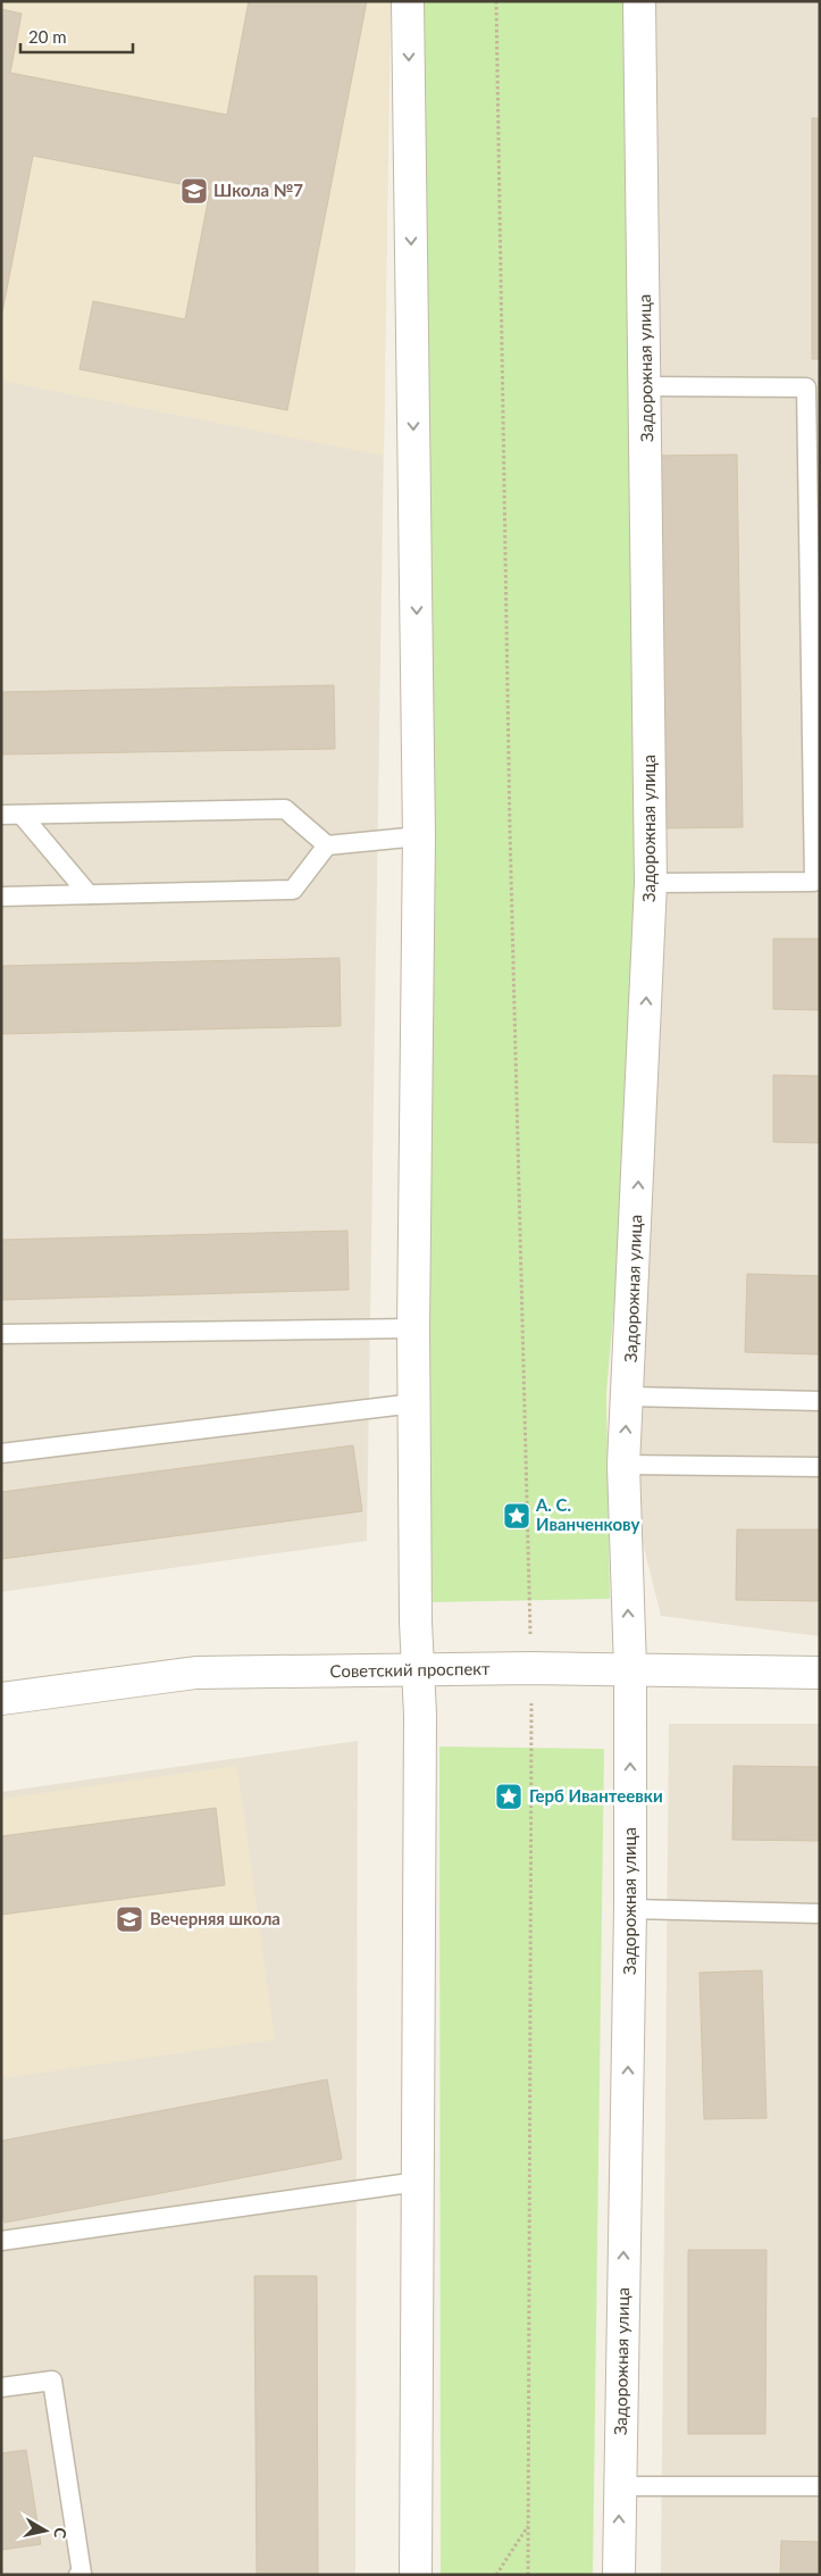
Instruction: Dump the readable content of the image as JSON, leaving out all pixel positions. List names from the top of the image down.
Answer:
{
  "streets": {
    "street": ["Задорожная улица", "Советский проспект"]
  },
  "crossings": [
    ["Задорожная улица", "Советский проспект"]
  ],
  "places": {
    "school or university": ["Школа №7", "Вечерняя школа"],
    "place": ["А. С. Иванченкову", "Герб Ивантеевки"]
  },
  "scale_bar": "20 m",
  "north": "right"
}
